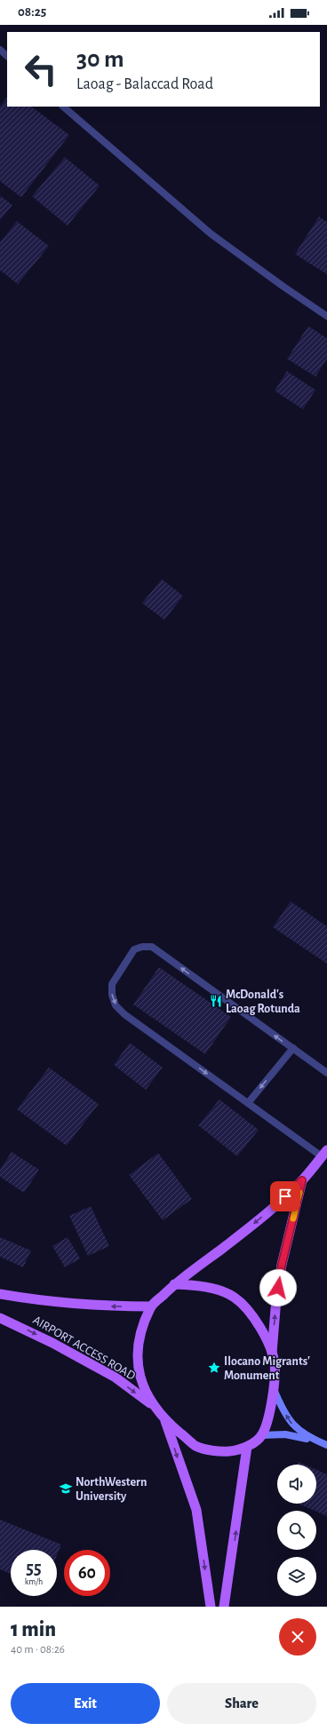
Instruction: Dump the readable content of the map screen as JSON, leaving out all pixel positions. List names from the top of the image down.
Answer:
{
  "streets": {
    "main road": ["AIRPORT ACCESS ROAD"]
  },
  "places": {
    "restaurant": ["McDonald's Laoag Rotunda"],
    "place": ["Ilocano Migrants' Monument"],
    "school or university": ["NorthWestern University"]
  },
  "page": {
    "status": "08:25",
    "turn": ["30 m", "Laoag - Balaccad Road"],
    "speed": "55 km/h",
    "limit": "60",
    "heading": ["1 min", "40 m · 08:26"],
    "buttons": ["Exit", "Share"]
  }
}
